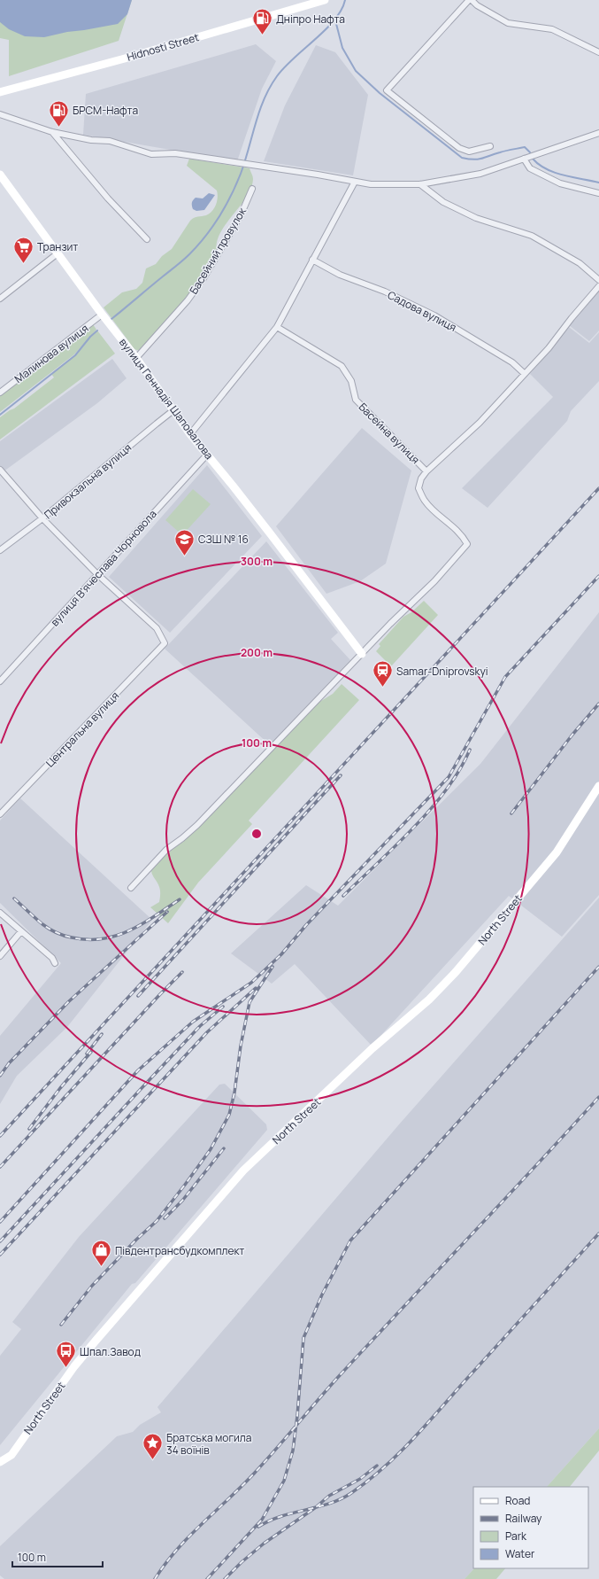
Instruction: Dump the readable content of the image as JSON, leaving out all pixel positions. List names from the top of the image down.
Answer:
{
  "streets": {
    "street": [
      "Hidnosti Street",
      "Басейний провулок",
      "Садова вулиця",
      "Малинова вулиця",
      "вулиця Геннадія Шаповалова",
      "Басейна вулиця",
      "Привокзальна вулиця",
      "вулиця В'ячеслава Чорновола",
      "Центральна вулиця",
      "North Street"
    ]
  },
  "crossings": [
    ["Басейний провулок", "вулиця Геннадія Шаповалова"],
    ["Малинова вулиця", "вулиця Геннадія Шаповалова"],
    ["вулиця Геннадія Шаповалова", "Привокзальна вулиця"],
    ["вулиця Геннадія Шаповалова", "вулиця В'ячеслава Чорновола"],
    ["вулиця В'ячеслава Чорновола", "Центральна вулиця"]
  ],
  "places": {
    "fuel station": ["Дніпро Нафта", "БРСМ-Нафта"],
    "supermarket": ["Транзит"],
    "school or university": ["СЗШ № 16"],
    "station": ["Samar-Dniprovskyi"],
    "shop": ["Південтрансбудкомплект"],
    "bus stop": ["Шпал.Завод"],
    "place": ["Братська могила 34 воїнів"]
  },
  "legend": [
    "Road",
    "Railway",
    "Park",
    "Water"
  ],
  "scale_bar": "100 m",
  "rings": ["300 m", "200 m", "100 m"]
}
